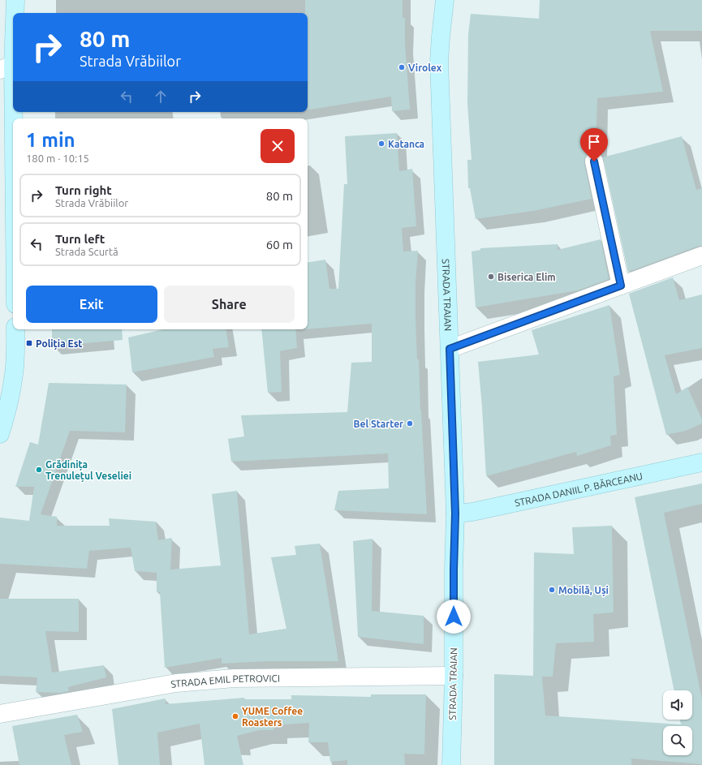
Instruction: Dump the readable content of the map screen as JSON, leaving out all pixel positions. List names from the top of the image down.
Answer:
{
  "streets": {
    "main road": ["STRADA TRAIAN", "STRADA DANIIL P. BĂRCEANU"],
    "street": ["STRADA EMIL PETROVICI"]
  },
  "crossings": [
    ["STRADA TRAIAN", "STRADA DANIIL P. BĂRCEANU"],
    ["STRADA TRAIAN", "STRADA EMIL PETROVICI"]
  ],
  "places": {
    "other": [
      "Virolex",
      "Katanca",
      "Biserica Elim",
      "Bel Starter",
      "Grădinița Trenulețul Veseliei",
      "Mobilă, Uși",
      "YUME Coffee Roasters"
    ],
    "transit": ["Poliția Est"]
  },
  "page": {
    "turn": ["80 m", "Strada Vrăbiilor"],
    "heading": ["1 min", "180 m · 10:15"],
    "list": [
      {
        "name": "Turn right",
        "note": "Strada Vrăbiilor",
        "value": "80 m"
      },
      {
        "name": "Turn left",
        "note": "Strada Scurtă",
        "value": "60 m"
      }
    ],
    "buttons": ["Exit", "Share"]
  }
}
